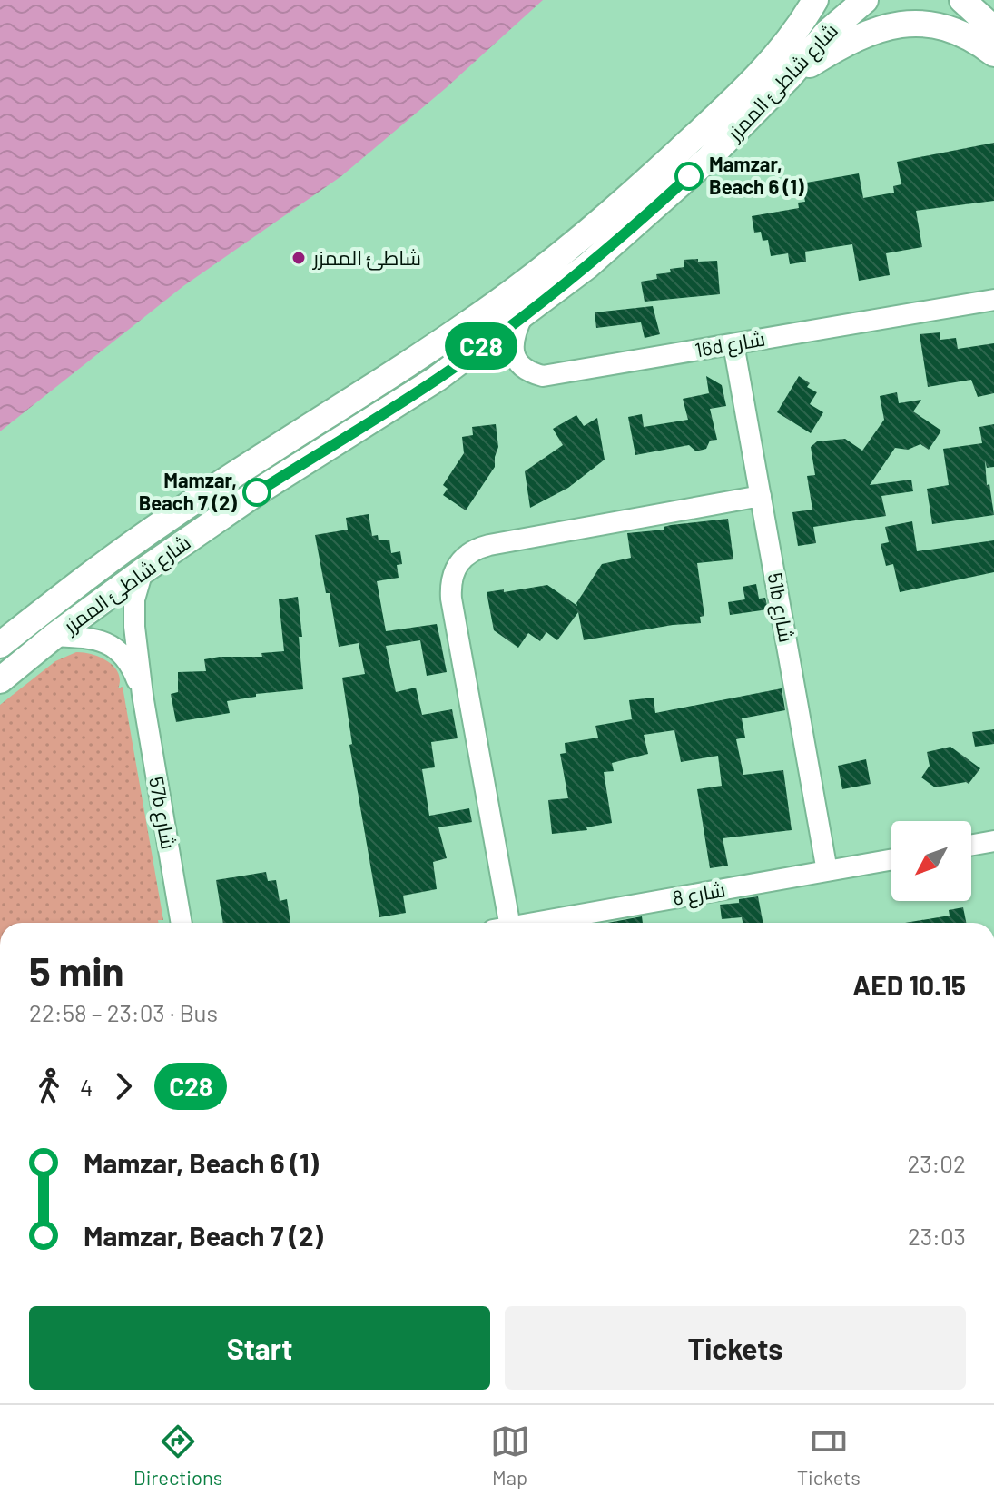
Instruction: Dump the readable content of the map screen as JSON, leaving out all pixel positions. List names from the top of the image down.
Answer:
{
  "streets": {
    "main road": ["شارع شاطئ الممزر"],
    "street": [
      "16d شارع",
      "51b شارع",
      "57b شارع",
      "شارع 8"
    ]
  },
  "crossings": [
    ["شارع شاطئ الممزر", "16d شارع"],
    ["شارع شاطئ الممزر", "57b شارع"],
    ["16d شارع", "51b شارع"],
    ["51b شارع", "شارع 8"]
  ],
  "places": ["Mamzar, Beach 6 (1)", "شاطئ الممزر", "Mamzar, Beach 7 (2)"],
  "lines": ["bus line C28"],
  "north": "bottom left",
  "page": {
    "on_map": "C28",
    "heading": ["5 min", "22:58 – 23:03 · Bus", "AED 10.15"],
    "legs": ["4", "C28"],
    "list": [
      {
        "name": "Mamzar, Beach 6 (1)",
        "value": "23:02"
      },
      {
        "name": "Mamzar, Beach 7 (2)",
        "value": "23:03"
      }
    ],
    "buttons": ["Start", "Tickets"],
    "tabs": ["Directions", "Map", "Tickets"]
  }
}
